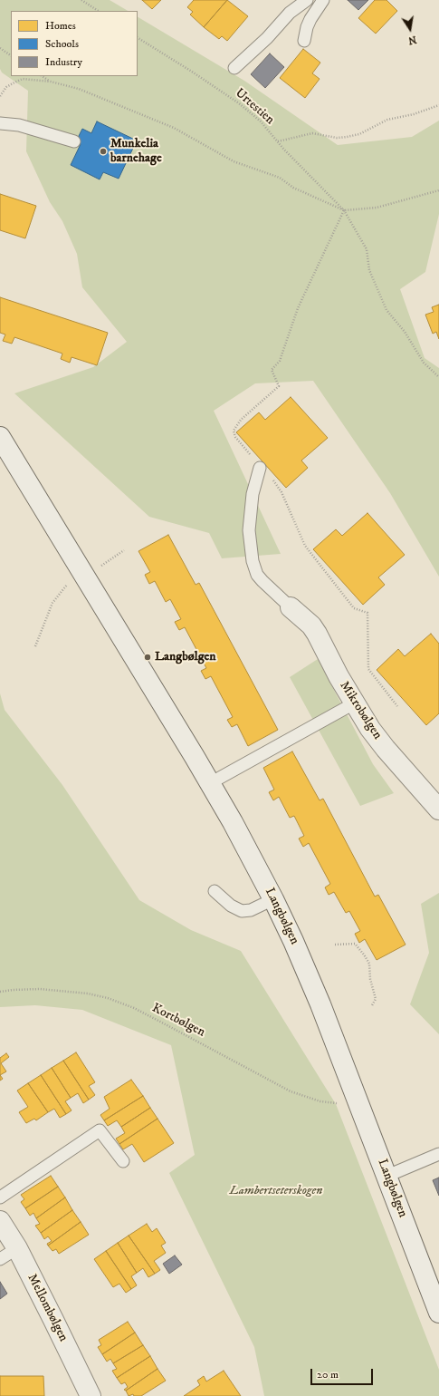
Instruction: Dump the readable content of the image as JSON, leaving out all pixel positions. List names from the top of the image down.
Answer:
{
  "streets": {
    "street": ["Mikrobølgen", "Langbølgen", "Mellombølgen"],
    "path": ["Urtestien", "Kortbølgen"]
  },
  "parks": ["Lambertseterskogen"],
  "places": ["Munkelia barnehage", "Langbølgen"],
  "legend": ["Homes", "Schools", "Industry"],
  "scale_bar": "20 m",
  "north": "bottom"
}
